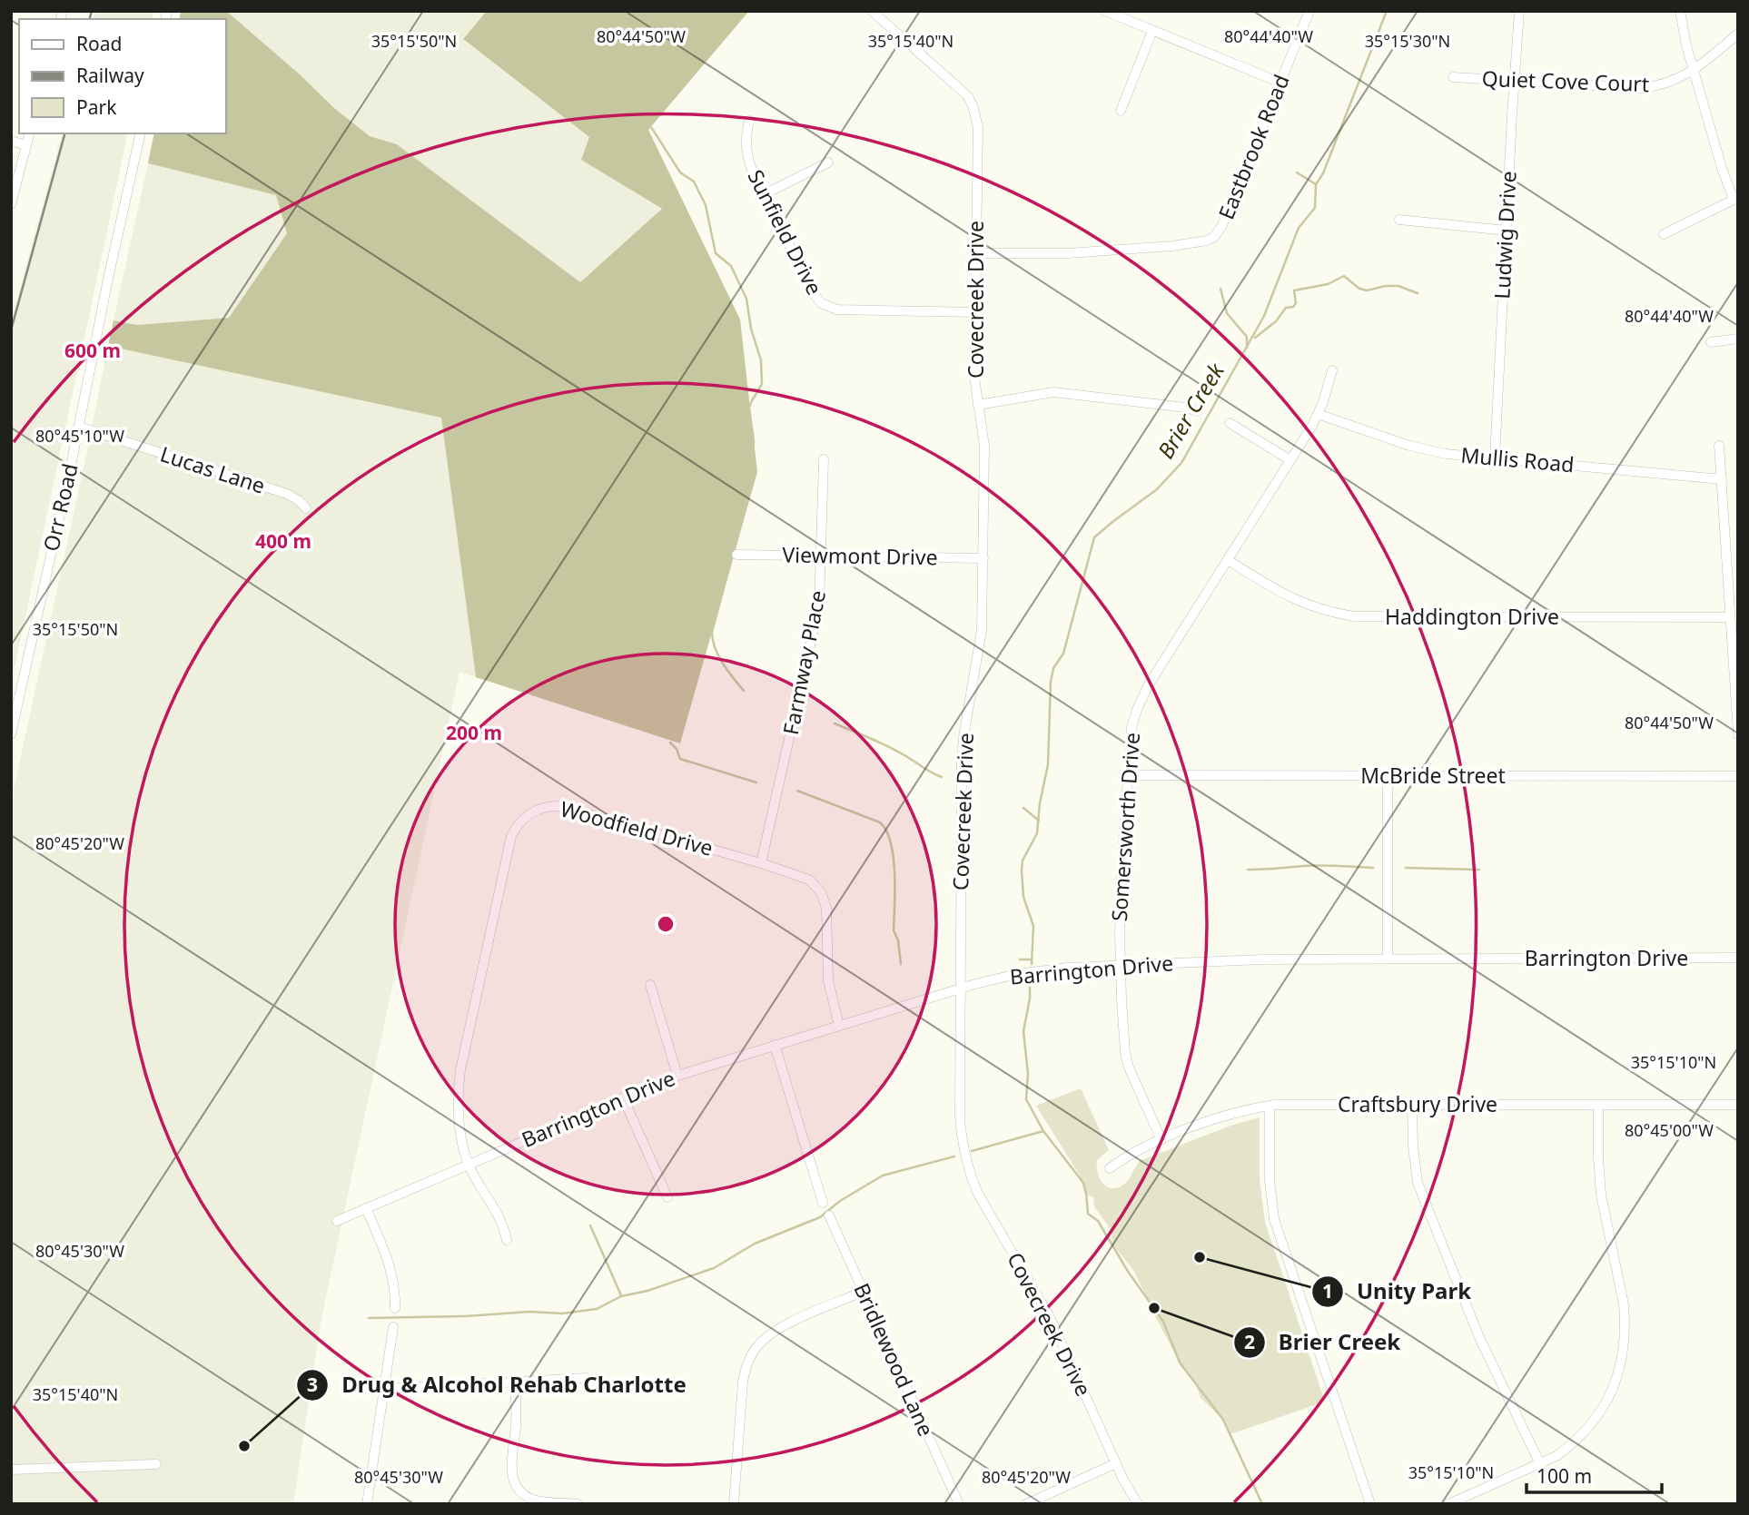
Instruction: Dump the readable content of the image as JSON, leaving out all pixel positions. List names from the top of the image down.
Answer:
{
  "streets": {
    "street": [
      "Quiet Cove Court",
      "Eastbrook Road",
      "Sunfield Drive",
      "Ludwig Drive",
      "Covecreek Drive",
      "Mullis Road",
      "Lucas Lane",
      "Orr Road",
      "Viewmont Drive",
      "Haddington Drive",
      "Farmway Place",
      "McBride Street",
      "Somersworth Drive",
      "Woodfield Drive",
      "Barrington Drive",
      "Craftsbury Drive",
      "Bridlewood Lane"
    ]
  },
  "crossings": [
    ["Quiet Cove Court", "Ludwig Drive"],
    ["Eastbrook Road", "Covecreek Drive"],
    ["Sunfield Drive", "Covecreek Drive"],
    ["Ludwig Drive", "Mullis Road"],
    ["Covecreek Drive", "Viewmont Drive"],
    ["Covecreek Drive", "Barrington Drive"],
    ["Mullis Road", "Somersworth Drive"],
    ["Lucas Lane", "Orr Road"],
    ["Viewmont Drive", "Farmway Place"],
    ["Haddington Drive", "Somersworth Drive"],
    ["Farmway Place", "Woodfield Drive"],
    ["McBride Street", "Somersworth Drive"],
    ["Somersworth Drive", "Barrington Drive"],
    ["Somersworth Drive", "Craftsbury Drive"],
    ["Woodfield Drive", "Barrington Drive"]
  ],
  "water": ["Brier Creek"],
  "places": ["Unity Park", "Brier Creek", "Drug & Alcohol Rehab Charlotte"],
  "legend": ["Road", "Railway", "Park"],
  "scale_bar": "100 m",
  "coordinates": [
    "80°44'50\"W",
    "80°44'40\"W",
    "35°15'50\"N",
    "35°15'40\"N",
    "35°15'30\"N",
    "80°45'10\"W",
    "80°45'20\"W",
    "35°15'10\"N",
    "80°45'00\"W",
    "80°45'30\"W"
  ],
  "rings": ["600 m", "400 m", "200 m"]
}
